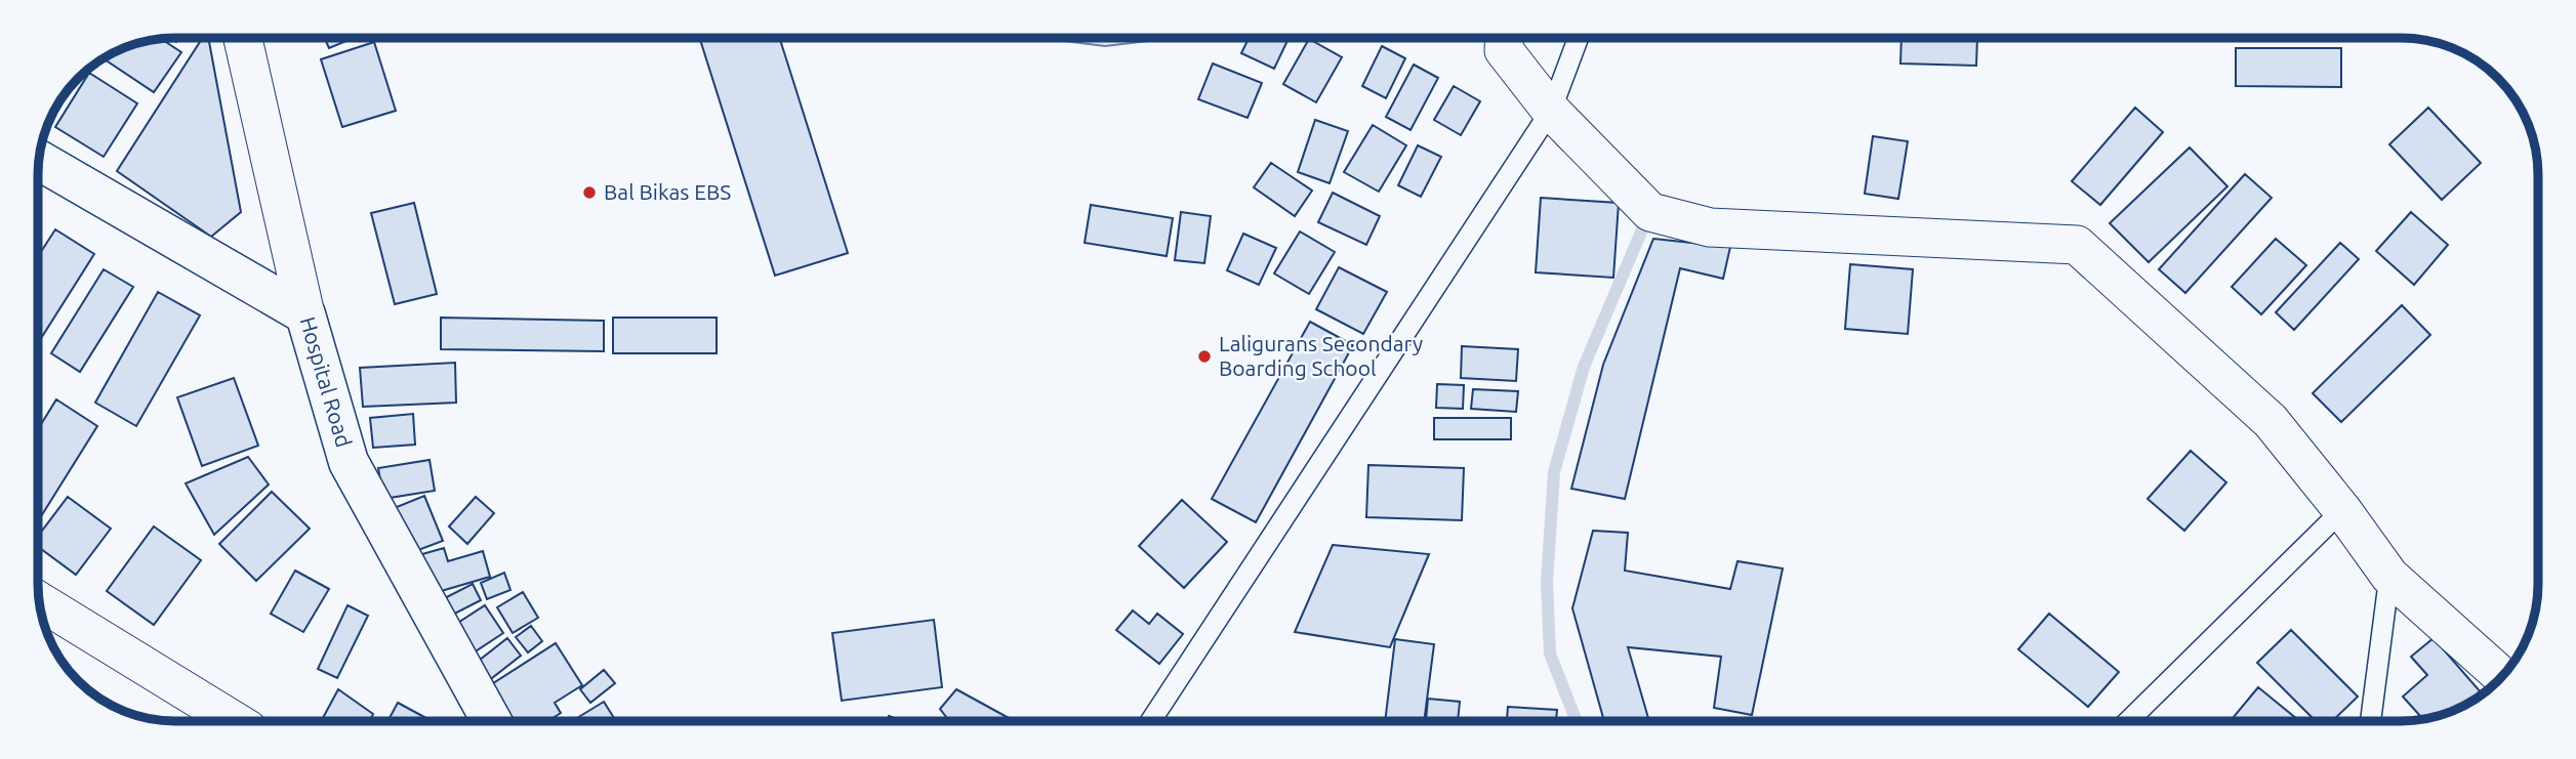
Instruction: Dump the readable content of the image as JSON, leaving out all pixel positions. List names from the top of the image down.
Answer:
{
  "streets": {
    "street": ["Hospital Road"]
  },
  "places": ["Bal Bikas EBS", "Laligurans Secondary Boarding School"]
}
